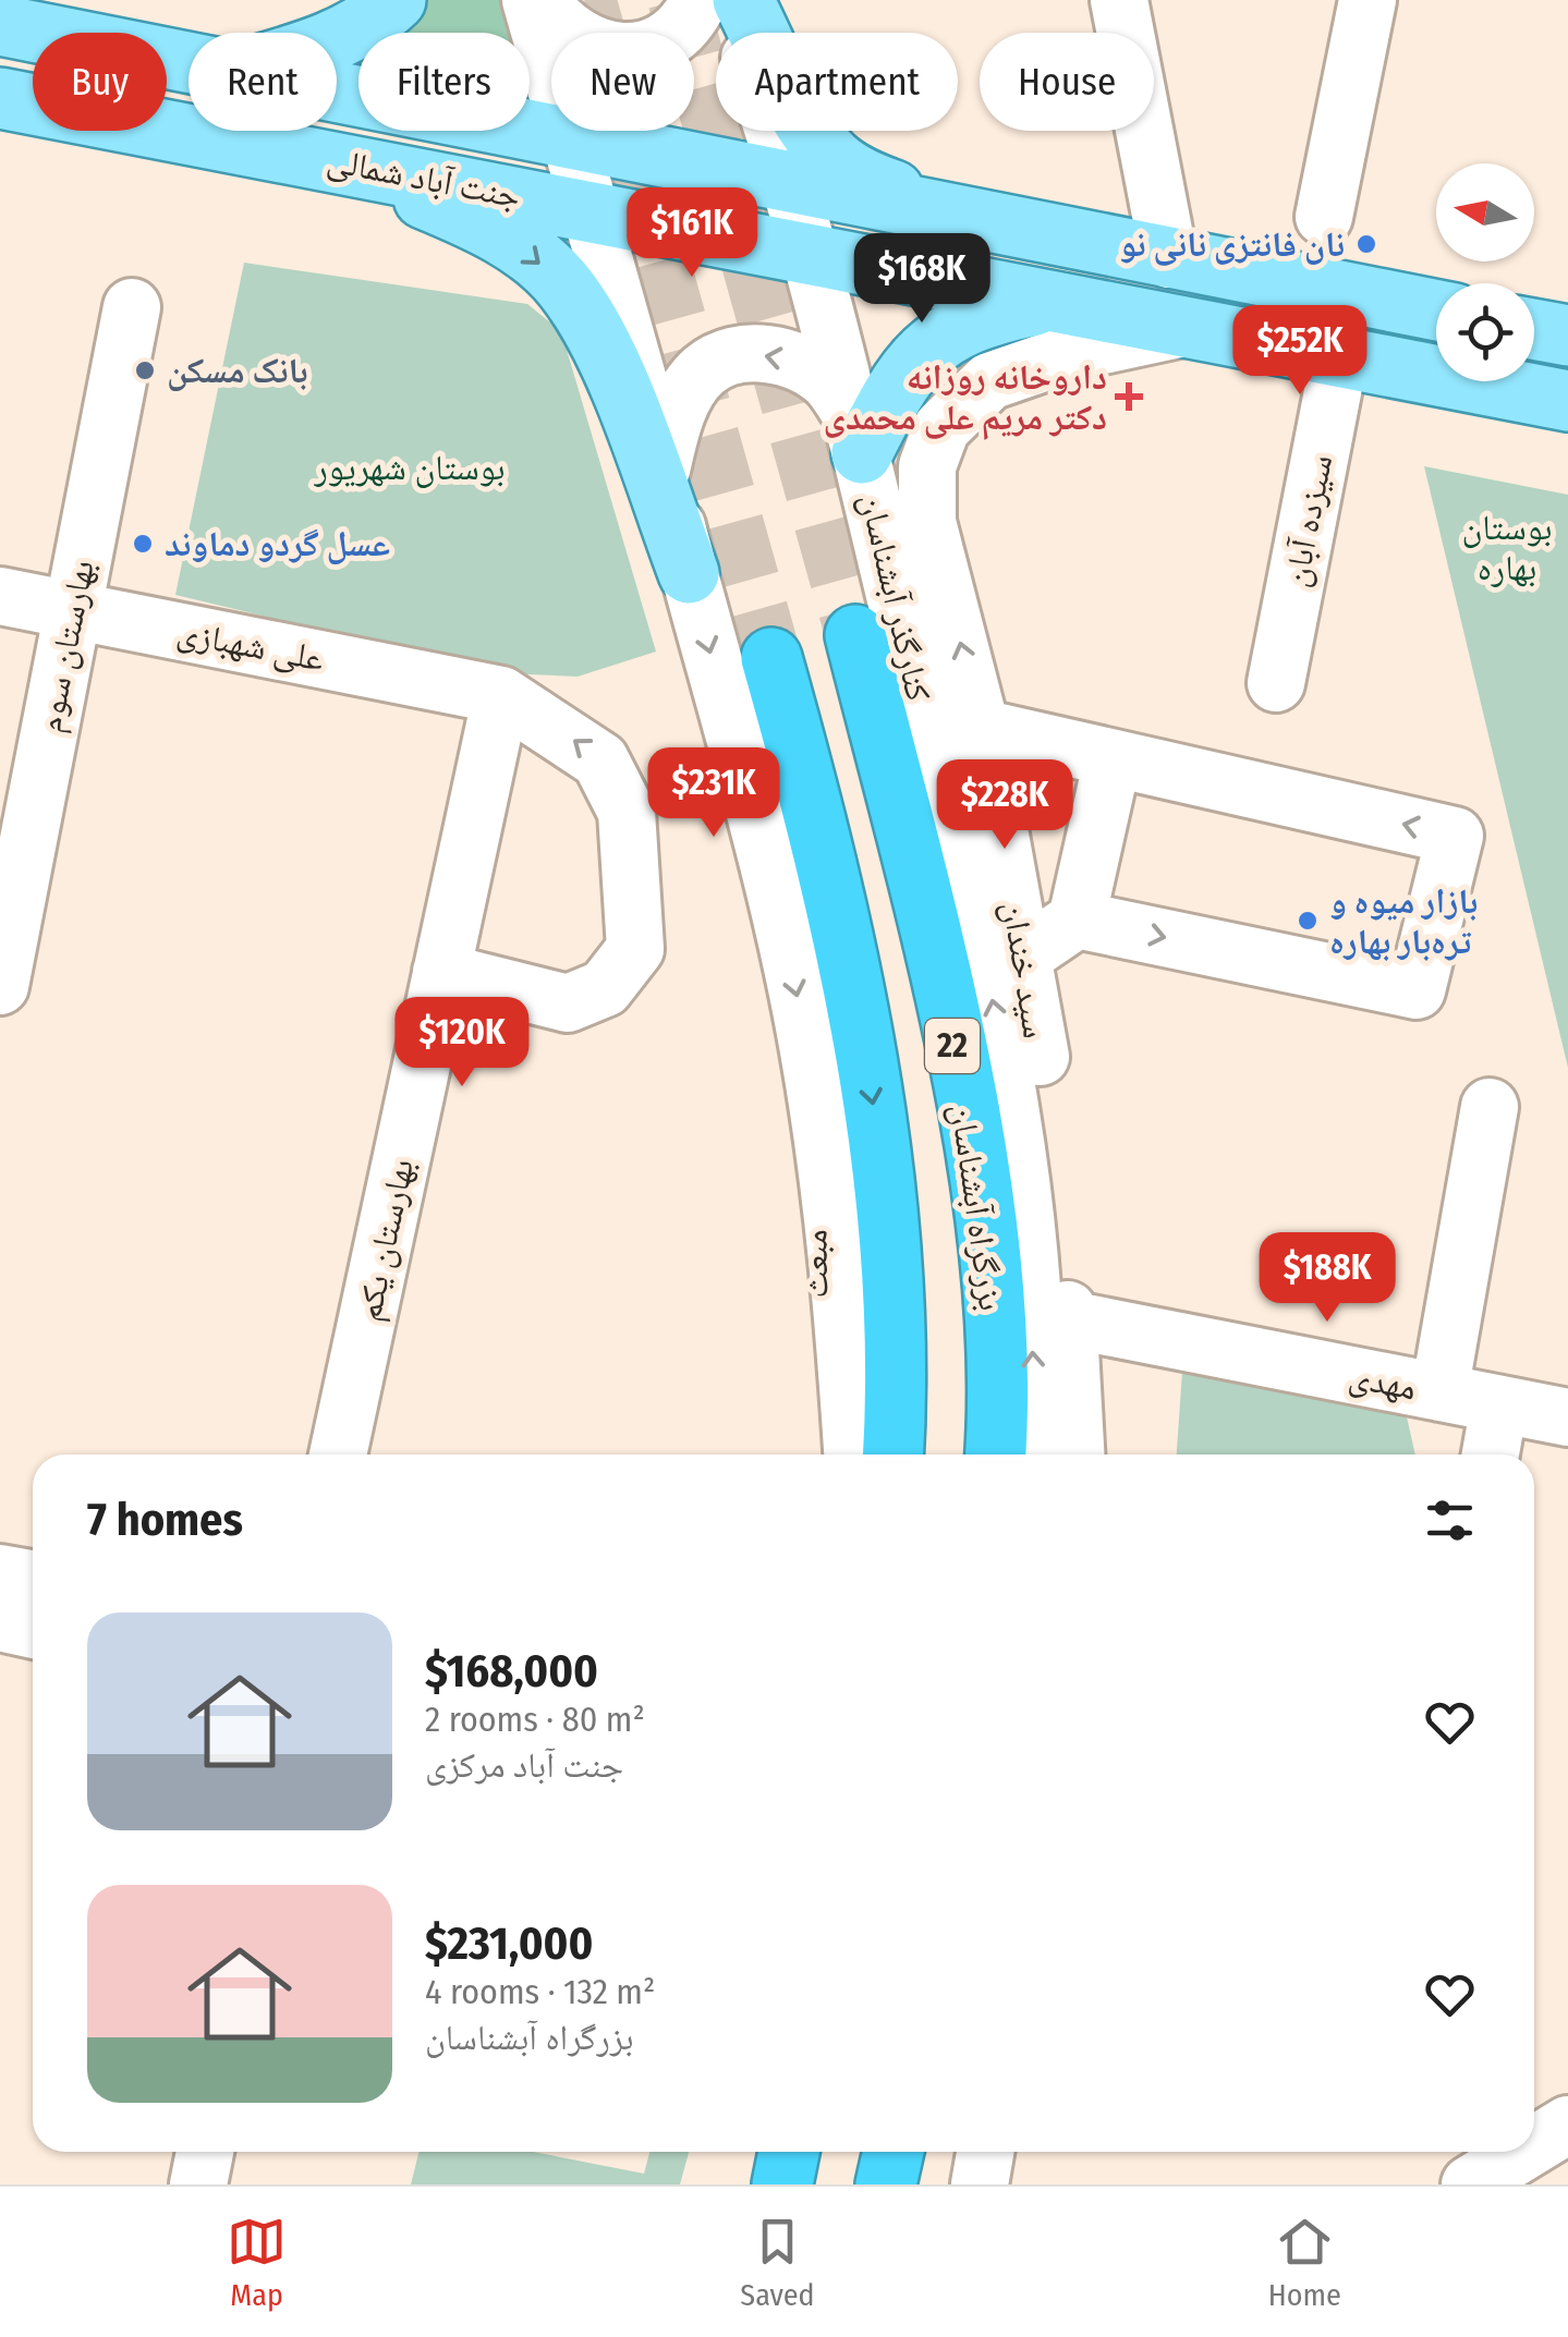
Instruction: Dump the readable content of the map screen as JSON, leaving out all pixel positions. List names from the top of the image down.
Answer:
{
  "streets": {
    "highway": ["22", "بزرگراه آبشناسان"],
    "main road": ["جنت آباد شمالی"],
    "street": [
      "سیزده آبان",
      "کنارگذر آبشناسان",
      "علی شهبازی",
      "بهارستان سوم",
      "سید خندان",
      "بهارستان یکم",
      "مبعث",
      "مهدی"
    ]
  },
  "crossings": [
    ["جنت آباد شمالی", "سیزده آبان"],
    ["جنت آباد شمالی", "کنارگذر آبشناسان"],
    ["جنت آباد شمالی", "سید خندان"],
    ["علی شهبازی", "بهارستان سوم"],
    ["علی شهبازی", "بهارستان یکم"],
    ["سید خندان", "مهدی"]
  ],
  "parks": ["بوستان شهریور", "بوستان بهاره"],
  "places": {
    "other": [
      "نان فانتزی نانی نو",
      "بانک مسکن",
      "عسل گردو دماوند",
      "بازار میوه و تره‌بار بهاره"
    ],
    "health": ["داروخانه روزانه دکتر مریم علی محمدی"]
  },
  "north": "left",
  "page": {
    "chip": [
      "Buy",
      "Rent",
      "Filters",
      "New",
      "Apartment",
      "House"
    ],
    "price": [
      "$161K",
      "$168K",
      "$252K",
      "$231K",
      "$228K",
      "$120K",
      "$188K"
    ],
    "heading": "7 homes",
    "list": [
      {
        "name": "$168,000",
        "note": "2 rooms · 80 m² · جنت آباد مرکزی"
      },
      {
        "name": "$231,000",
        "note": "4 rooms · 132 m² · بزرگراه آبشناسان"
      }
    ],
    "tabs": ["Map", "Saved", "Home"]
  }
}
